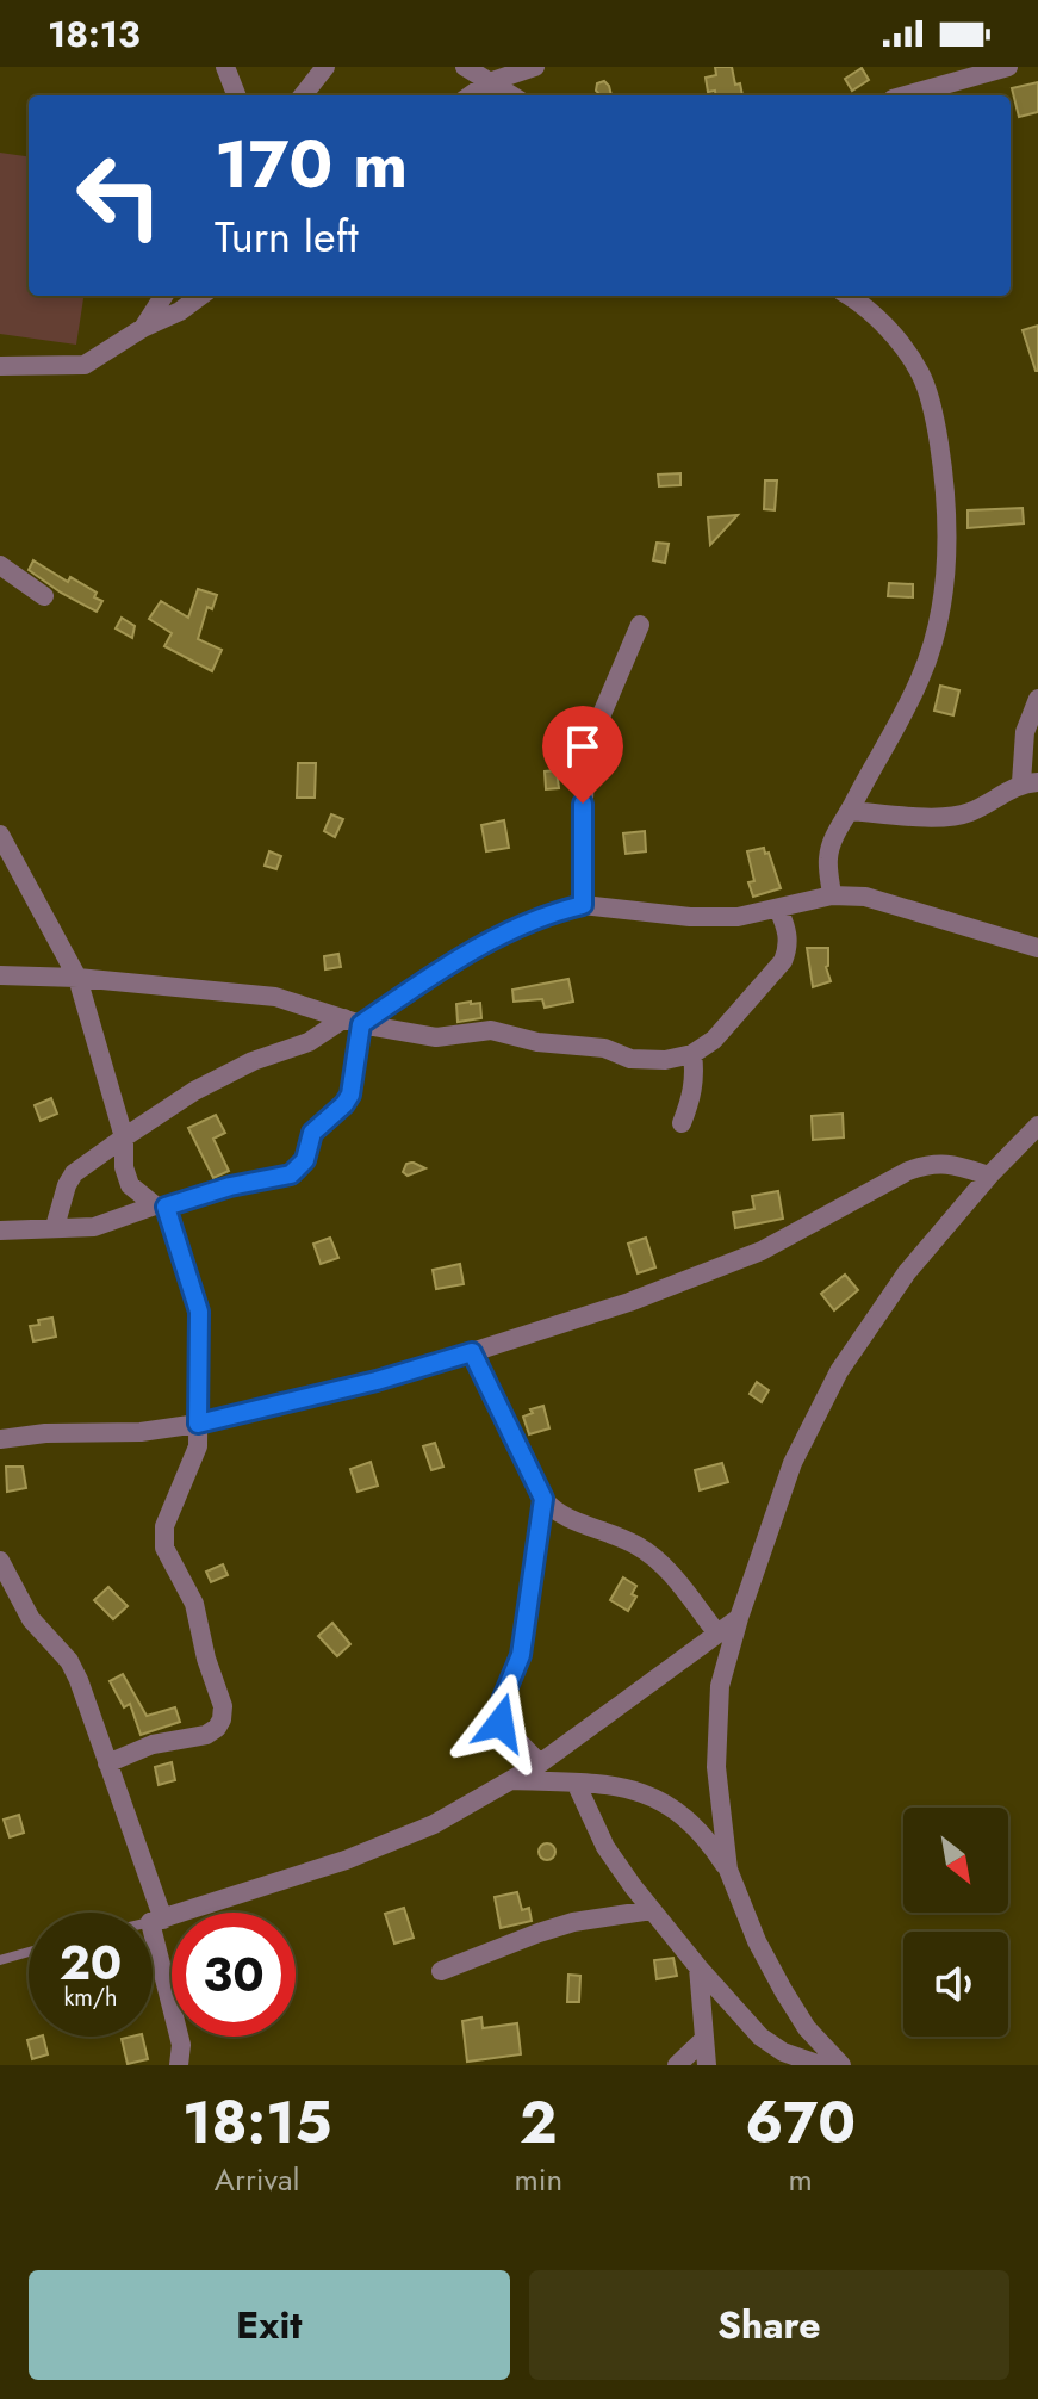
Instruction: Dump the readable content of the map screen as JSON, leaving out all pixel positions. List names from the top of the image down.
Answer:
{
  "north": "bottom right",
  "page": {
    "status": "18:13",
    "turn": ["170 m", "Turn left"],
    "speed": "20 km/h",
    "limit": "30",
    "eta": [
      "18:15",
      "Arrival",
      "2",
      "min",
      "670",
      "m"
    ],
    "buttons": ["Exit", "Share"]
  }
}
